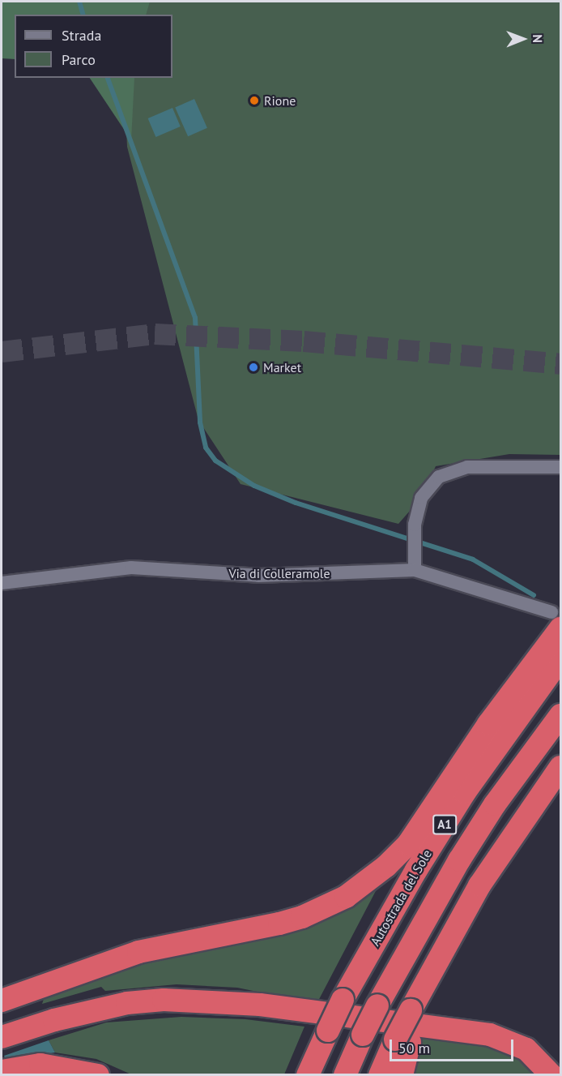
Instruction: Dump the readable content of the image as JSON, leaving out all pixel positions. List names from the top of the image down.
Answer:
{
  "streets": {
    "highway": ["A1", "Autostrada del Sole"],
    "street": ["Via di Colleramole"]
  },
  "places": ["Rione", "Market"],
  "legend": ["Strada", "Parco"],
  "scale_bar": "50 m",
  "north": "right"
}
